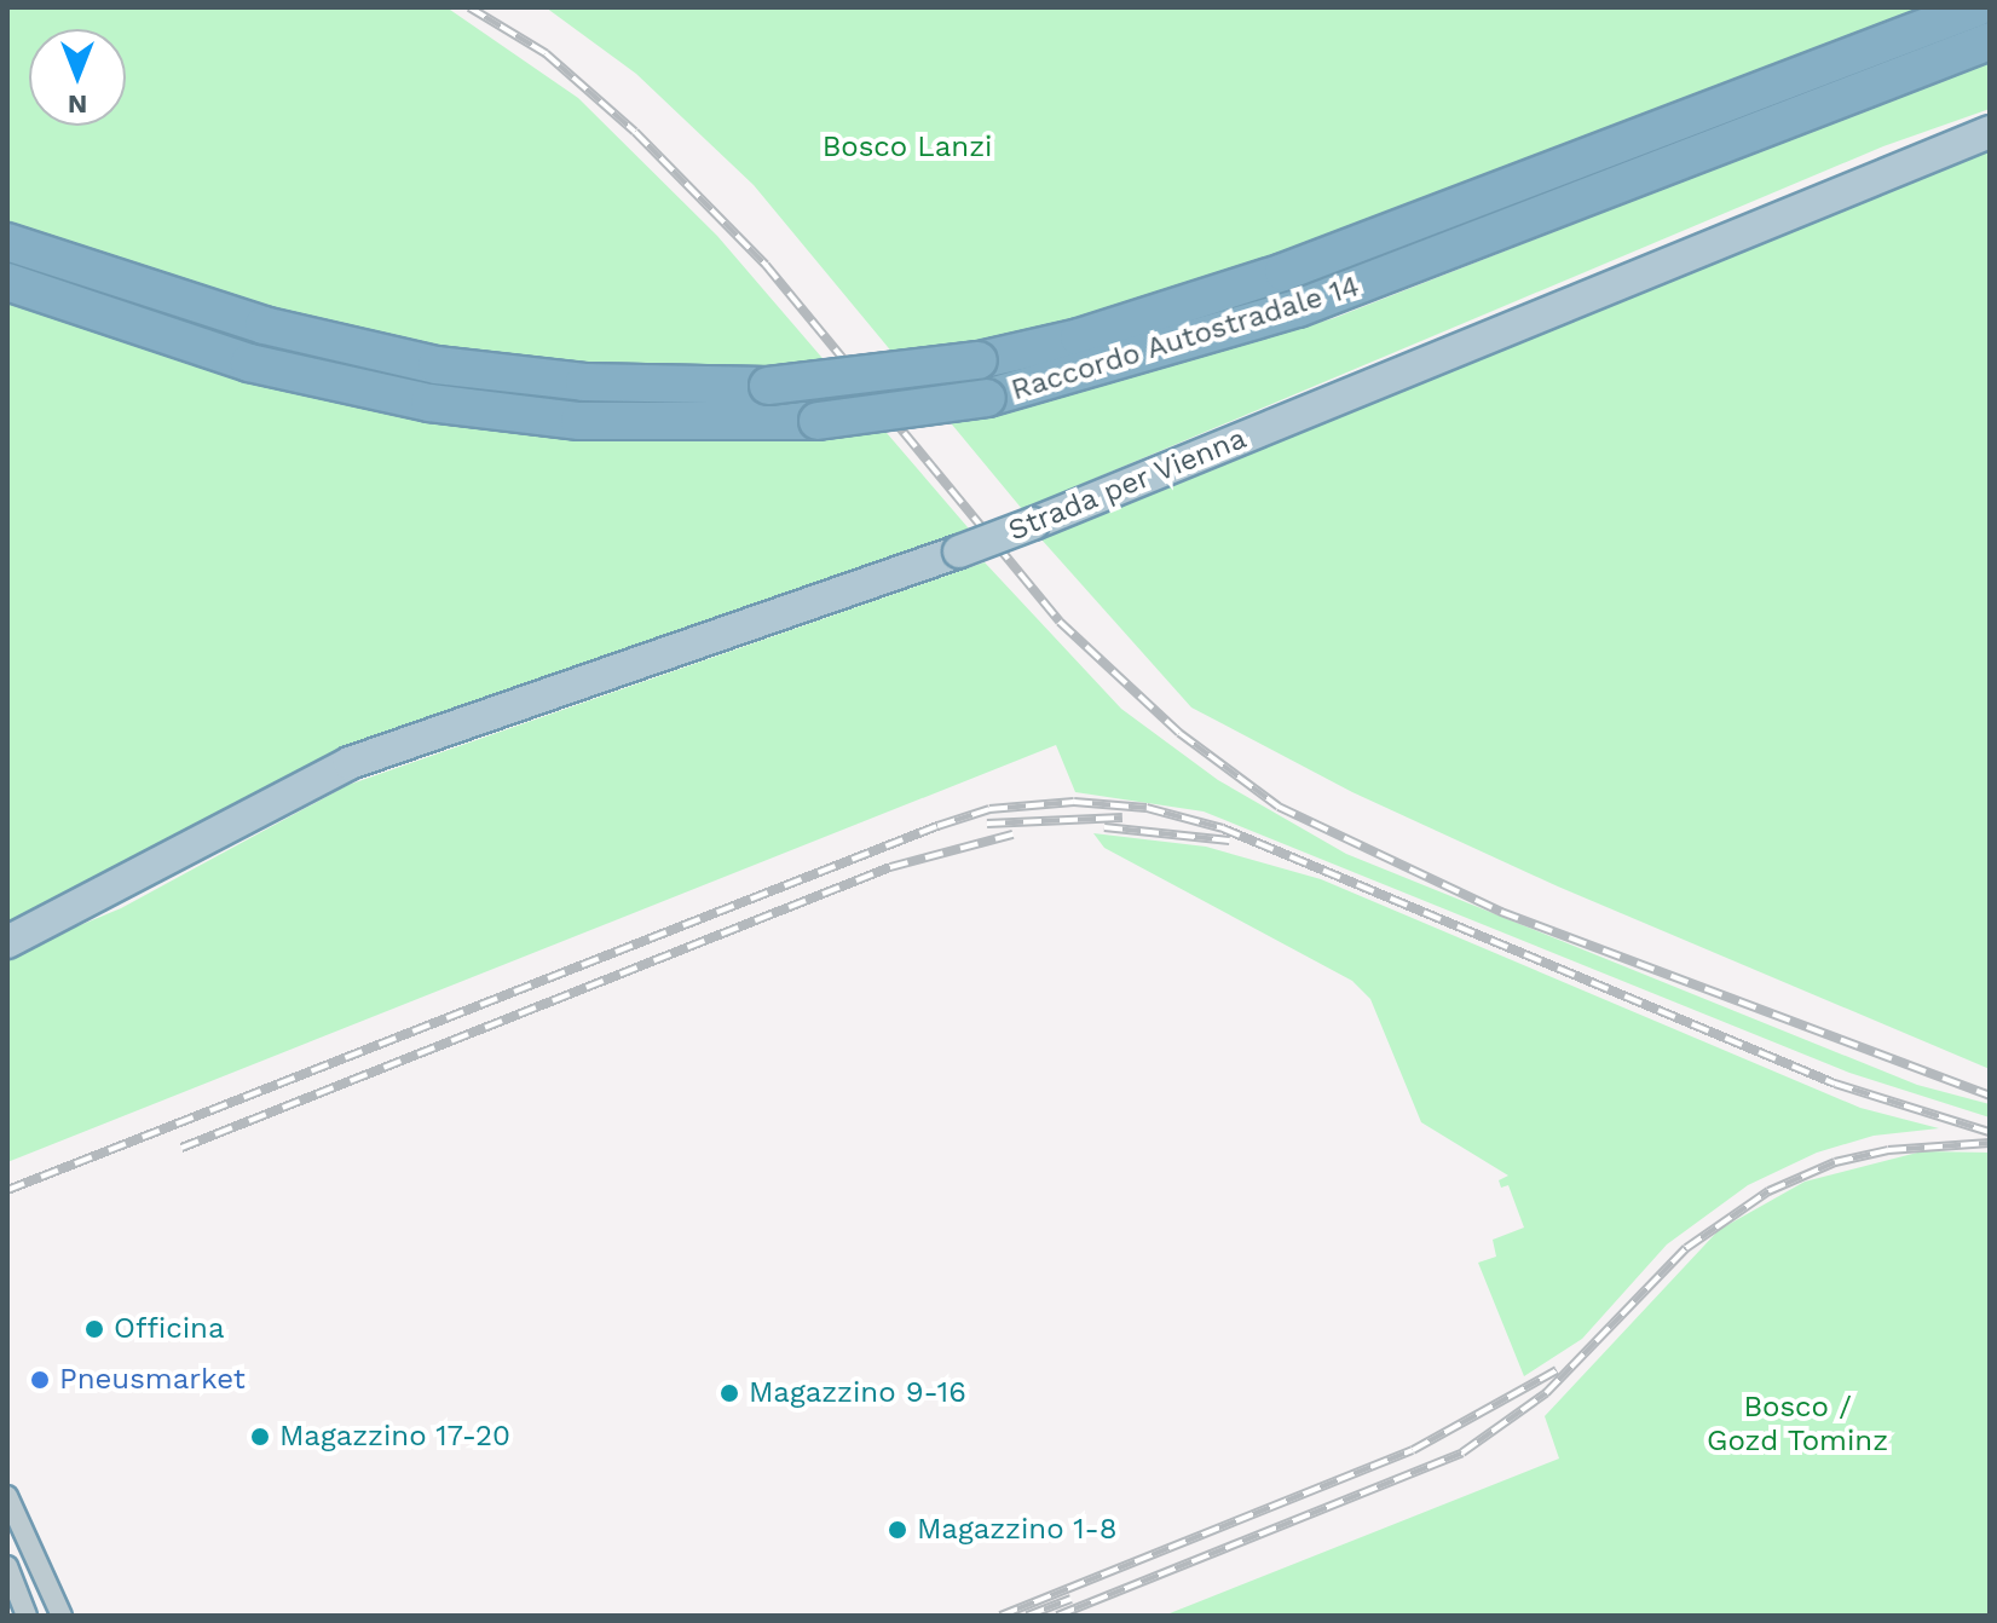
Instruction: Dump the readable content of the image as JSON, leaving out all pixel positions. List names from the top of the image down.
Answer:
{
  "streets": {
    "highway": ["Raccordo Autostradale 14"],
    "main road": ["Strada per Vienna"]
  },
  "parks": ["Bosco Lanzi", "Bosco / Gozd Tominz"],
  "places": [
    "Officina",
    "Pneusmarket",
    "Magazzino 9-16",
    "Magazzino 17-20",
    "Magazzino 1-8"
  ],
  "north": "bottom"
}
